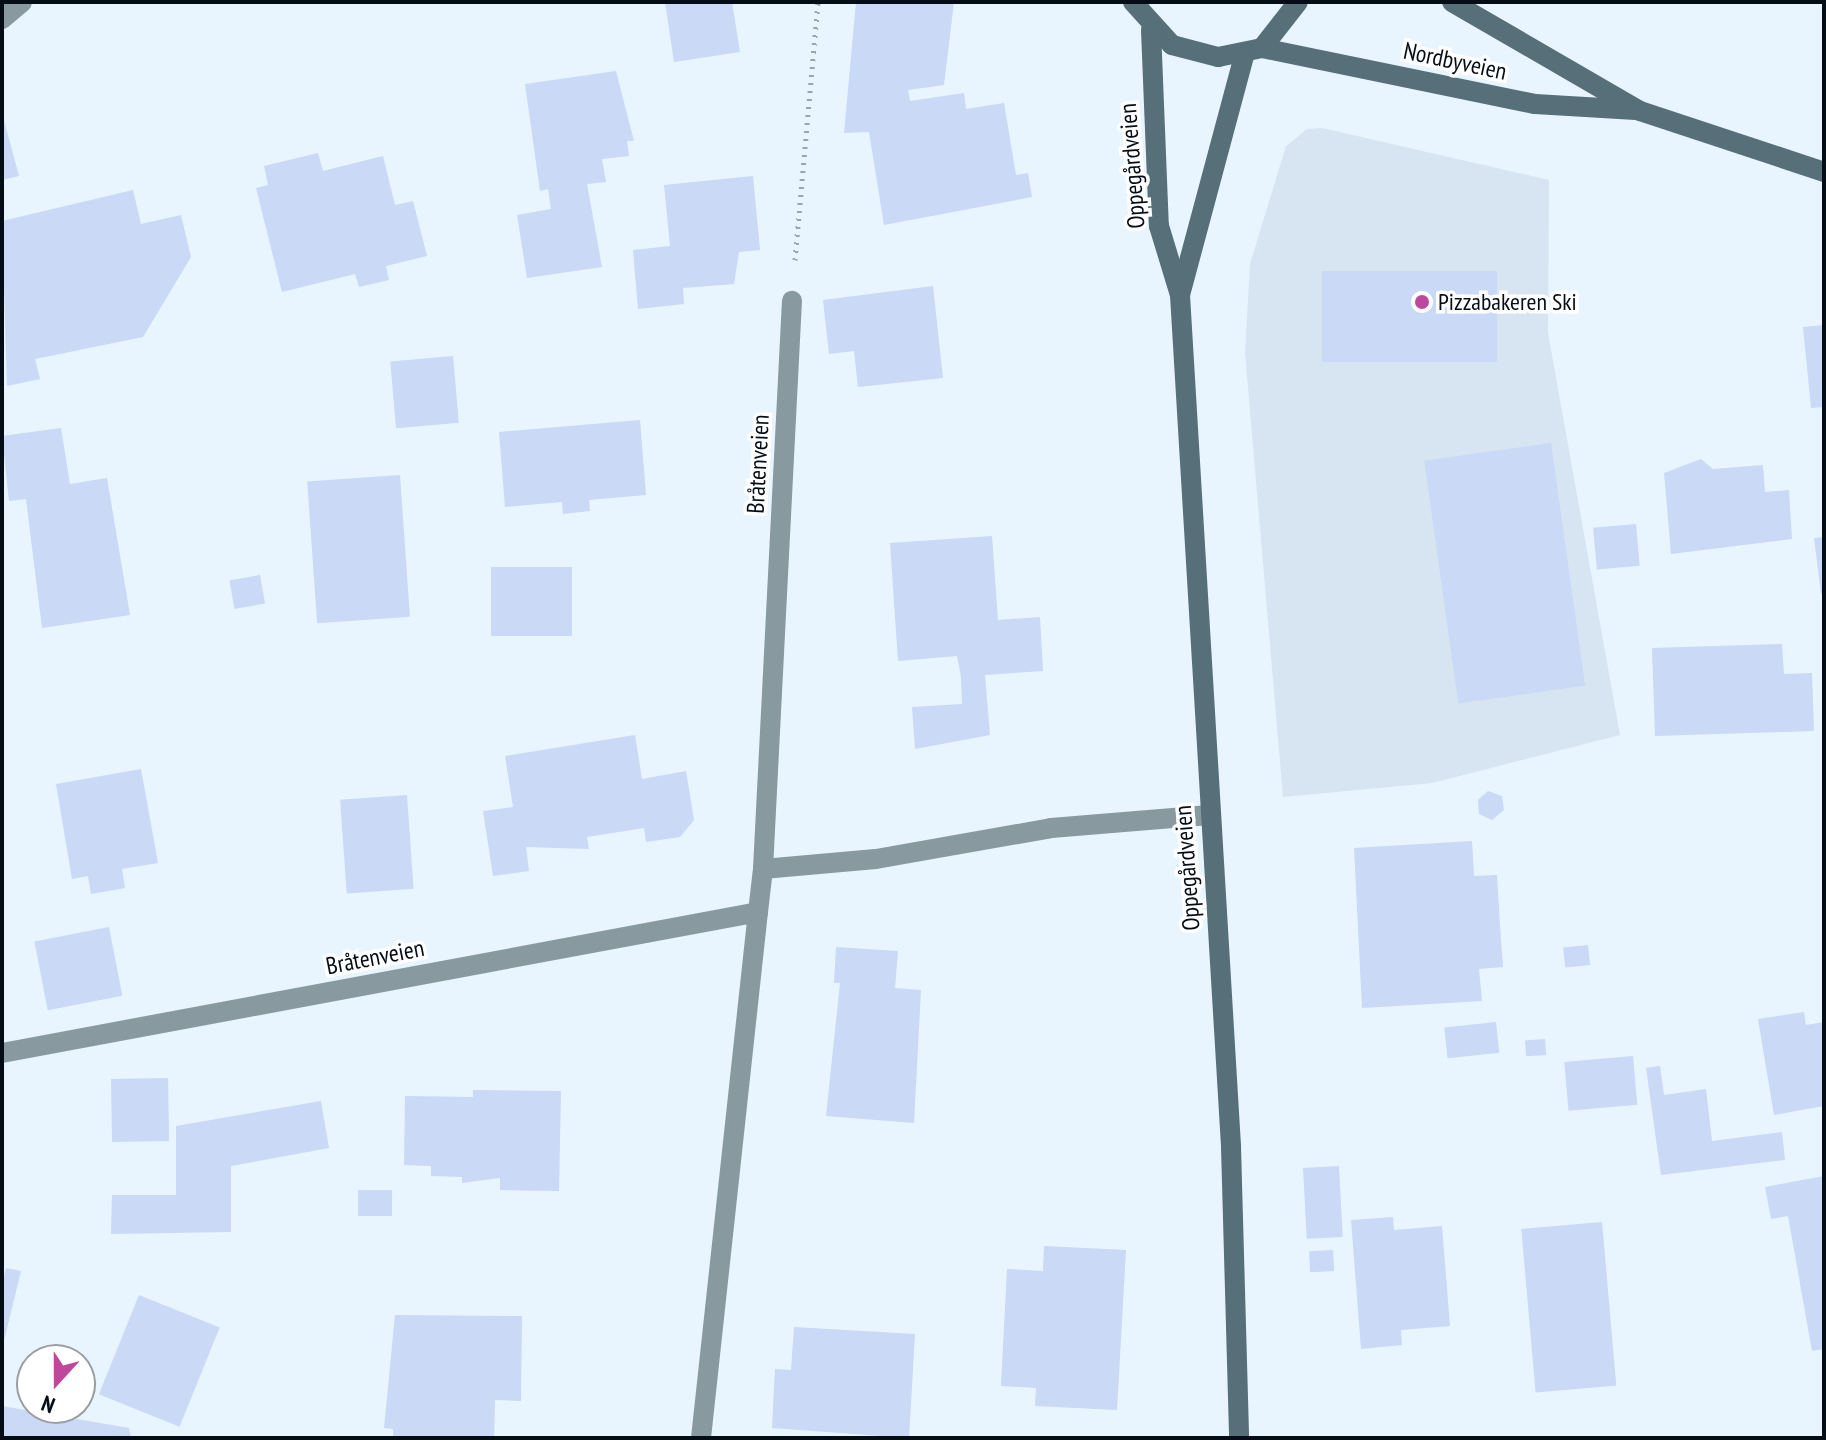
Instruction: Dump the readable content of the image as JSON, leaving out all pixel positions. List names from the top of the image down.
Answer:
{
  "streets": {
    "main road": ["Nordbyveien", "Oppegårdveien"],
    "street": ["Bråtenveien"]
  },
  "crossings": [
    ["Nordbyveien", "Oppegårdveien"]
  ],
  "places": ["Pizzabakeren Ski"],
  "north": "bottom"
}
